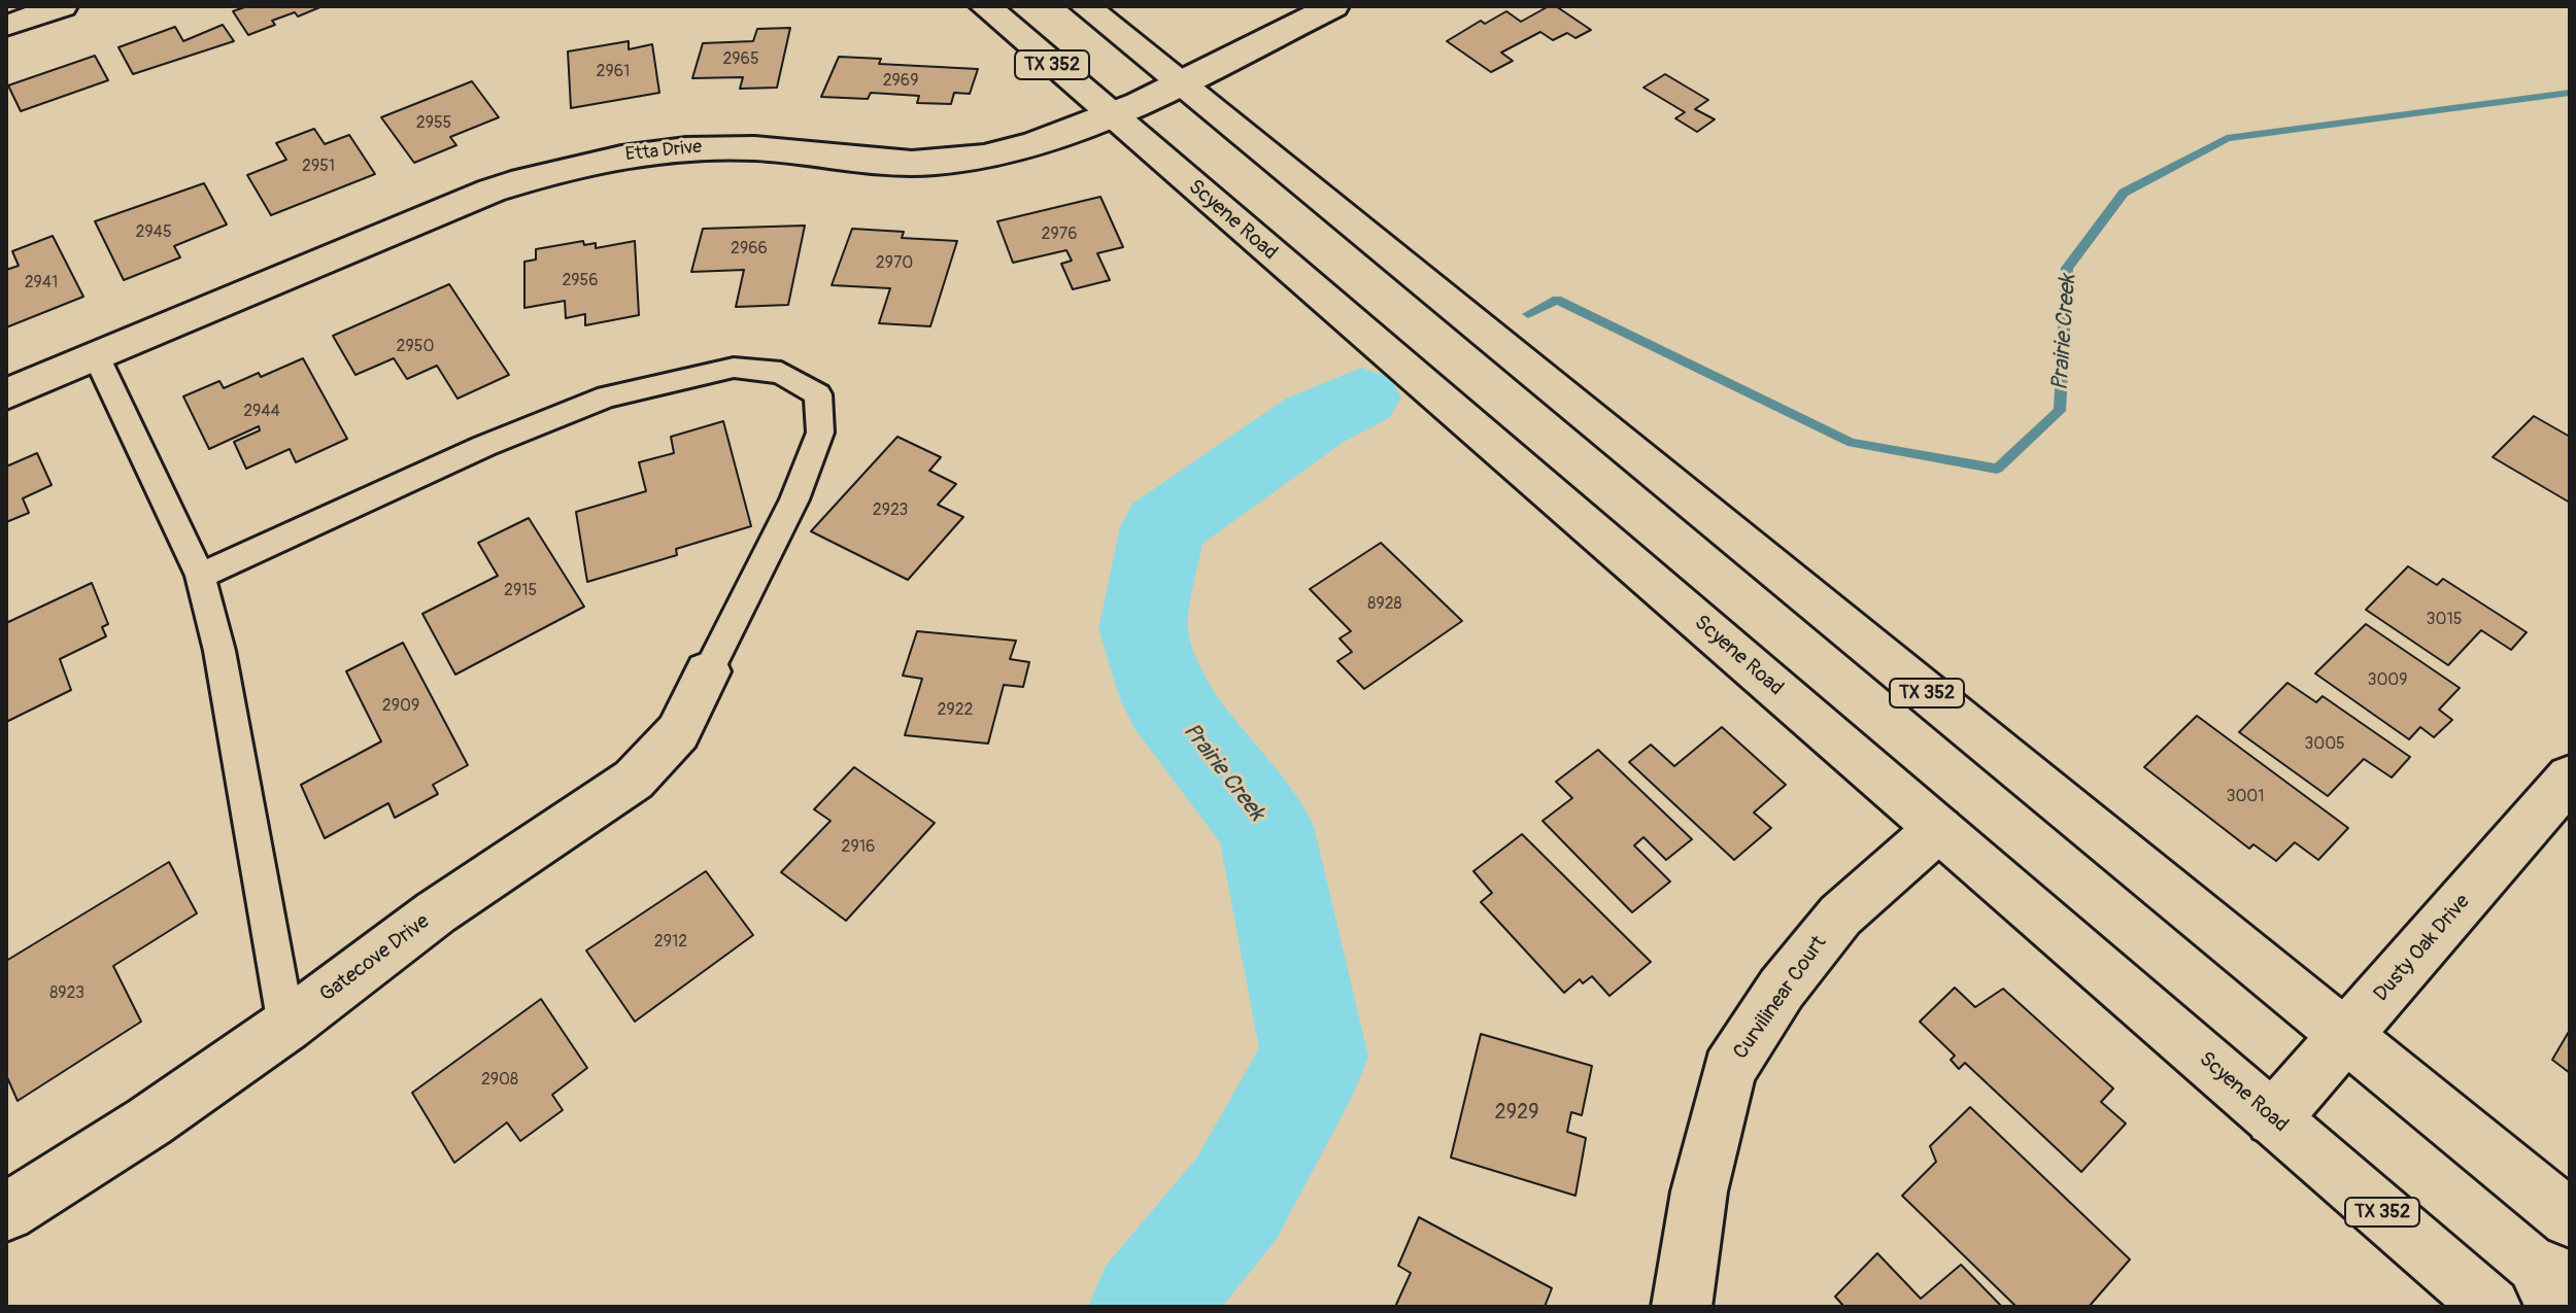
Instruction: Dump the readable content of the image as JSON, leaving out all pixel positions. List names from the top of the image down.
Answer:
{
  "streets": {
    "main road": [
      "TX 352",
      "Etta Drive",
      "Scyene Road",
      "Dusty Oak Drive",
      "Gatecove Drive",
      "Curvilinear Court"
    ]
  },
  "crossings": [
    ["TX 352", "Etta Drive"],
    ["TX 352", "Dusty Oak Drive"],
    ["Etta Drive", "Scyene Road"],
    ["Scyene Road", "Dusty Oak Drive"],
    ["Scyene Road", "Curvilinear Court"]
  ],
  "water": ["Prairie Creek"],
  "house_numbers": [
    "2965",
    "2961",
    "2969",
    "2955",
    "2951",
    "2945",
    "2976",
    "2966",
    "2970",
    "2956",
    "2941",
    "2950",
    "2944",
    "2923",
    "2915",
    "8928",
    "3015",
    "3009",
    "2909",
    "2922",
    "3005",
    "3001",
    "2916",
    "2912",
    "8923",
    "2908",
    "2929"
  ]
}
